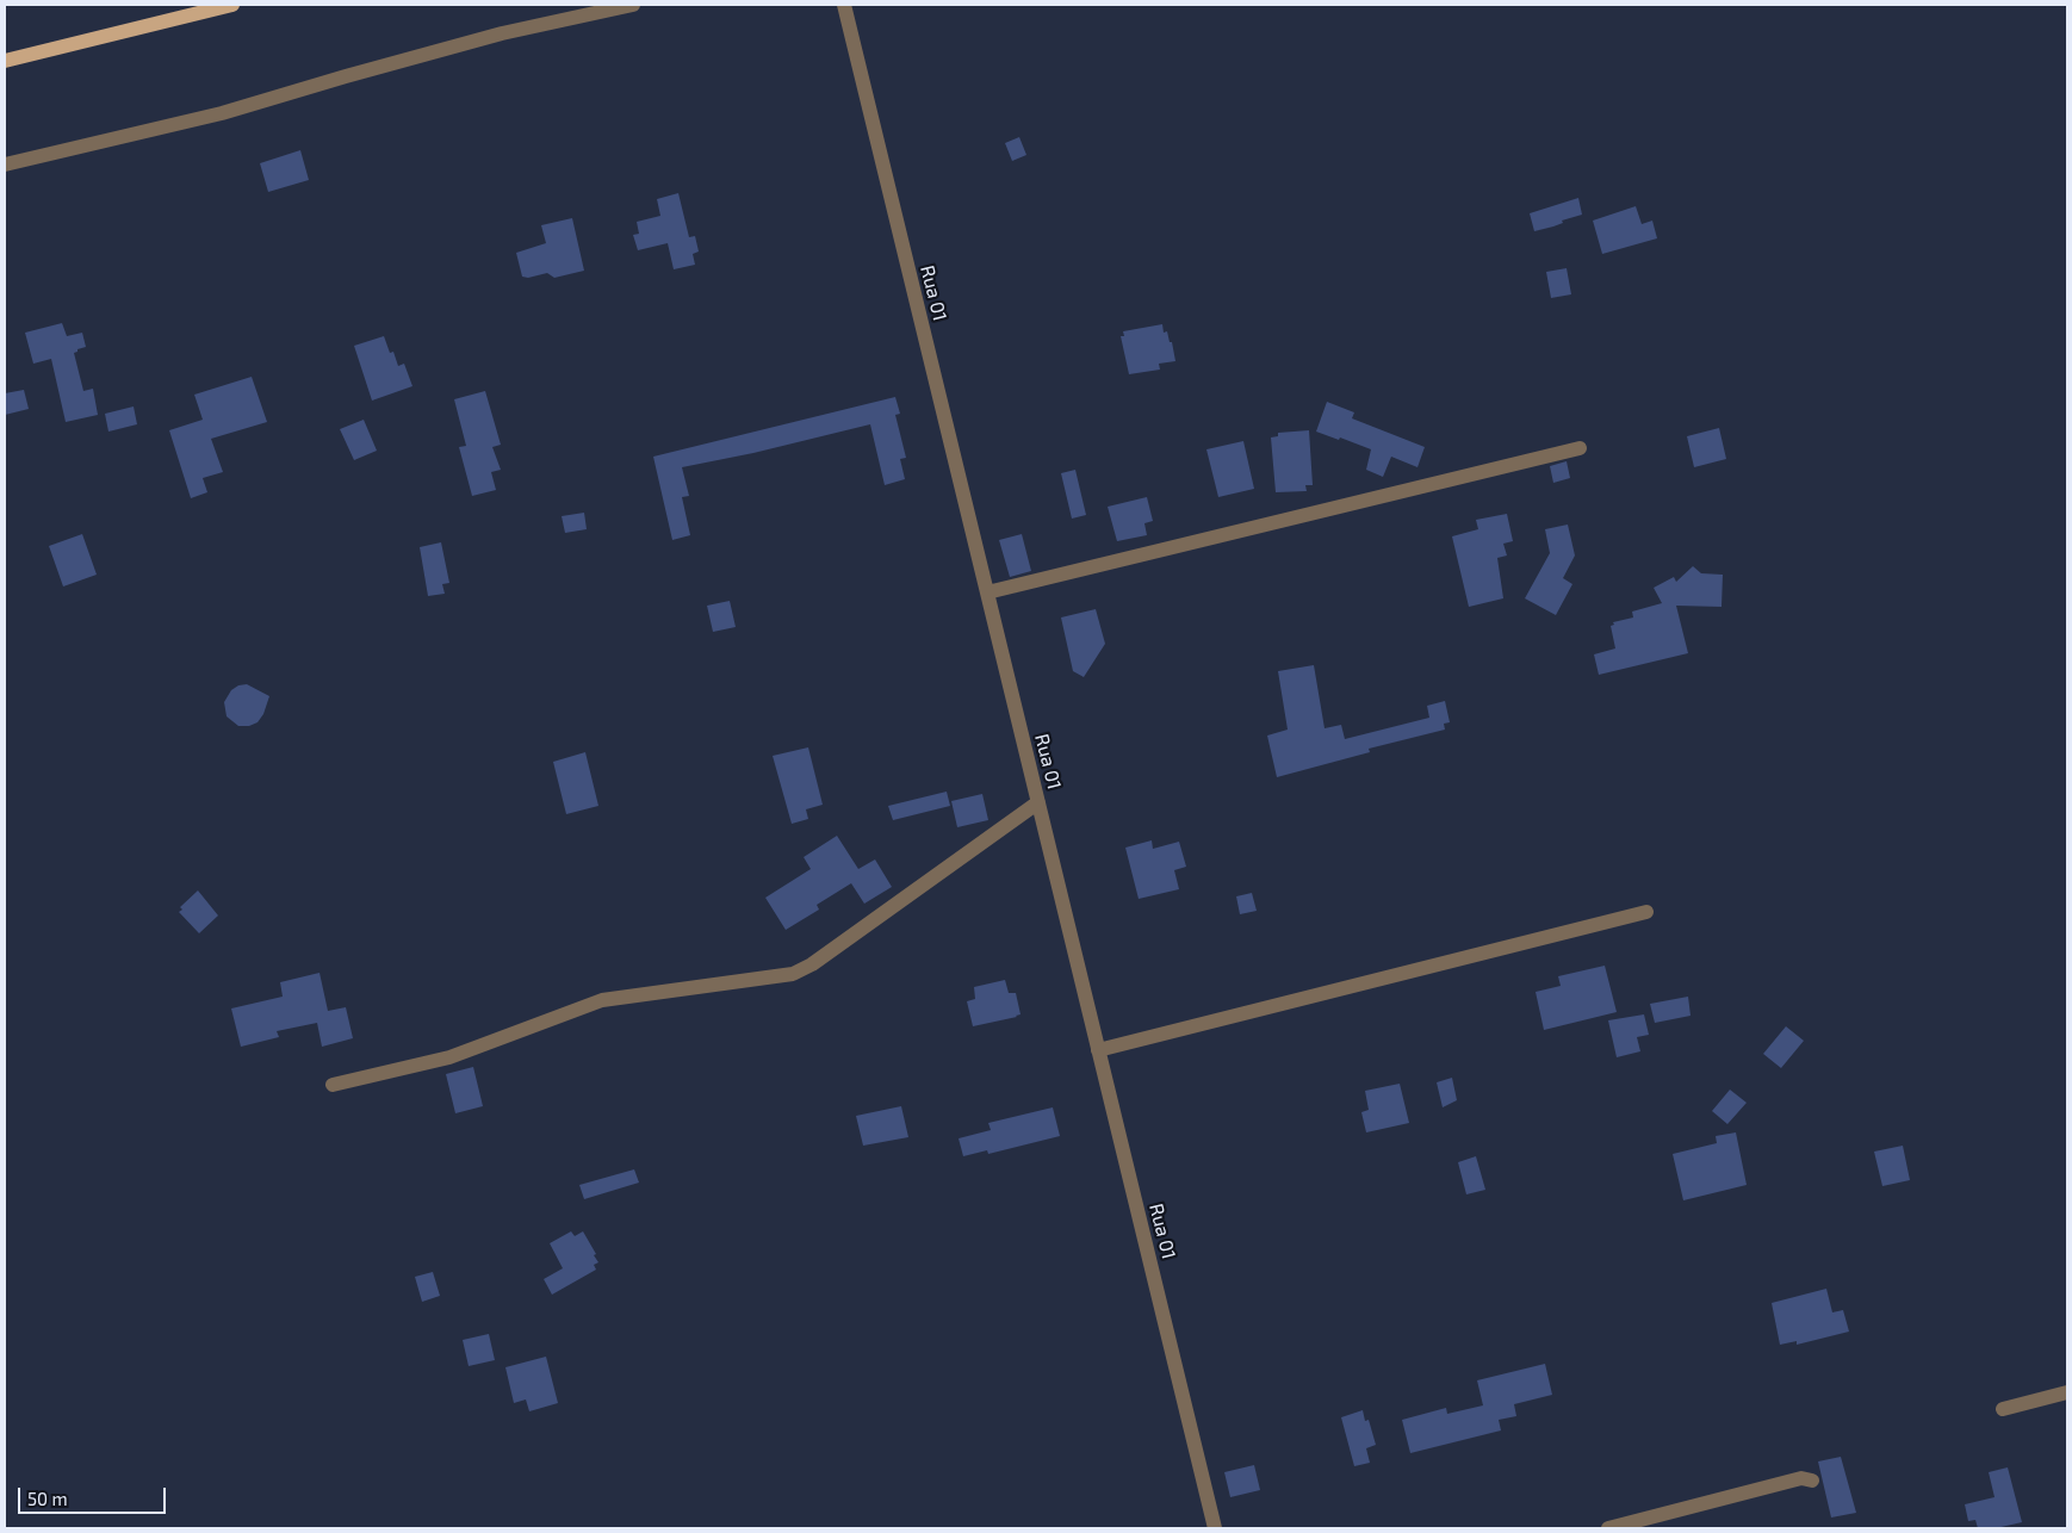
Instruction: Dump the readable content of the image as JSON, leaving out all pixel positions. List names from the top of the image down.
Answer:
{
  "streets": {
    "street": ["Rua 01"]
  },
  "scale_bar": "50 m"
}
